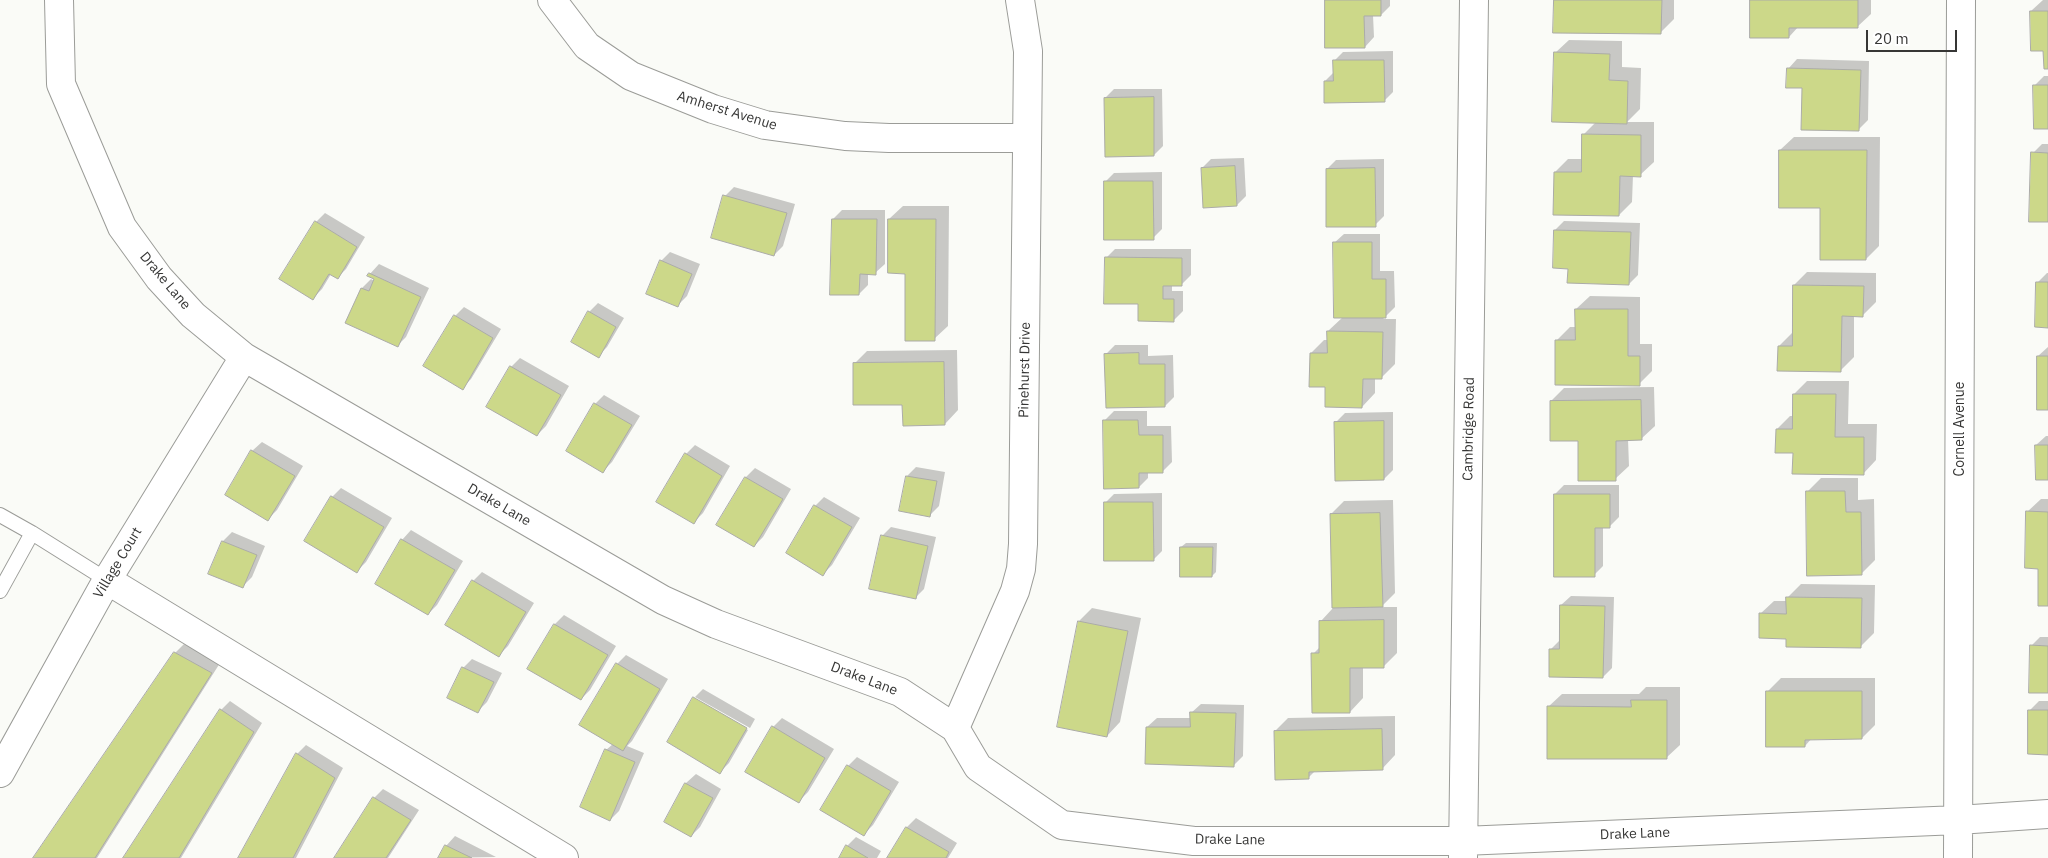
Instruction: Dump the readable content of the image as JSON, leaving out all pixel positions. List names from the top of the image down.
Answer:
{
  "streets": {
    "street": [
      "Amherst Avenue",
      "Drake Lane",
      "Pinehurst Drive",
      "Cambridge Road",
      "Cornell Avenue",
      "Village Court"
    ]
  },
  "crossings": [
    ["Amherst Avenue", "Pinehurst Drive"],
    ["Drake Lane", "Pinehurst Drive"],
    ["Drake Lane", "Cambridge Road"],
    ["Drake Lane", "Cornell Avenue"],
    ["Drake Lane", "Village Court"]
  ],
  "scale_bar": "20 m"
}
